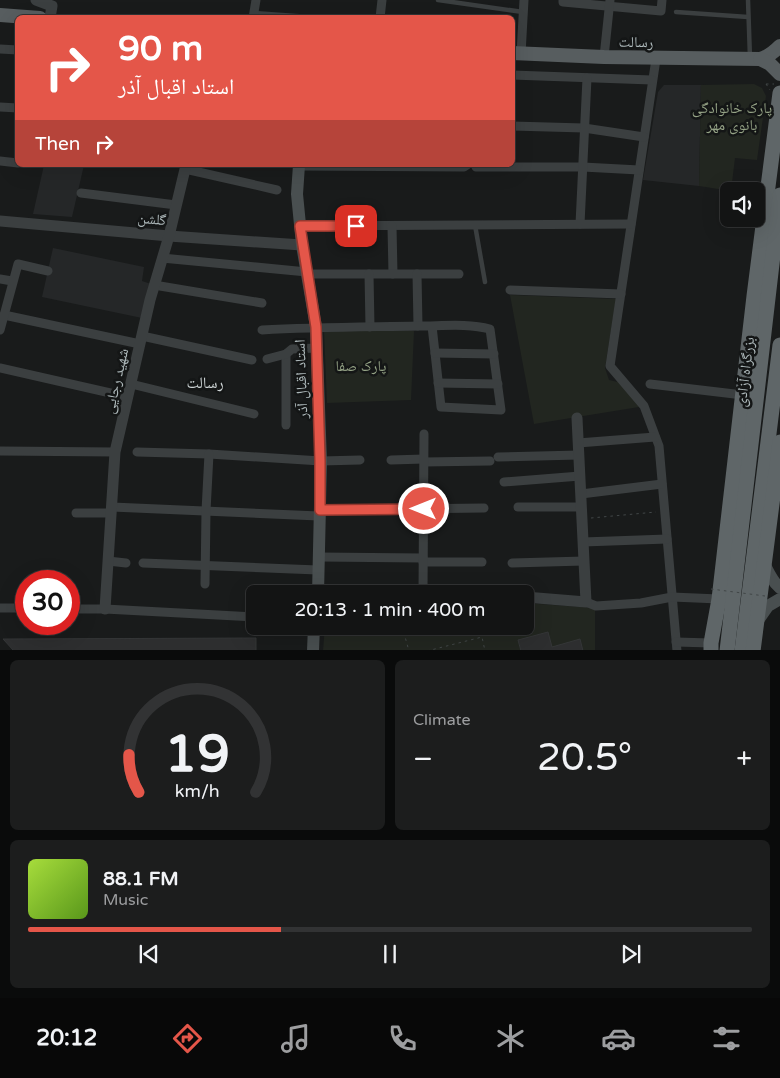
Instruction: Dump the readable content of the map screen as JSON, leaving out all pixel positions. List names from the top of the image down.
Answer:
{
  "streets": {
    "highway": ["بزرگراه آزادی"],
    "main road": ["رسالت", "استاد اقبال آذر"],
    "street": ["گلشن", "شهید رجایی"]
  },
  "crossings": [
    ["گلشن", "استاد اقبال آذر"],
    ["گلشن", "شهید رجایی"]
  ],
  "districts": ["رسالت"],
  "parks": ["پارک خانوادگی بانوی مهر", "پارک صفا"],
  "page": {
    "turn": ["90 m", "استاد اقبال آذر"],
    "then": "Then",
    "limit": "30",
    "trip": "20:13 · 1 min · 400 m",
    "tile": "Climate",
    "heat": ["−", "20.5°", "+"],
    "song": ["88.1 FM", "Music"],
    "tabs": "20:12",
    "gauge": ["19", "km/h"]
  }
}
